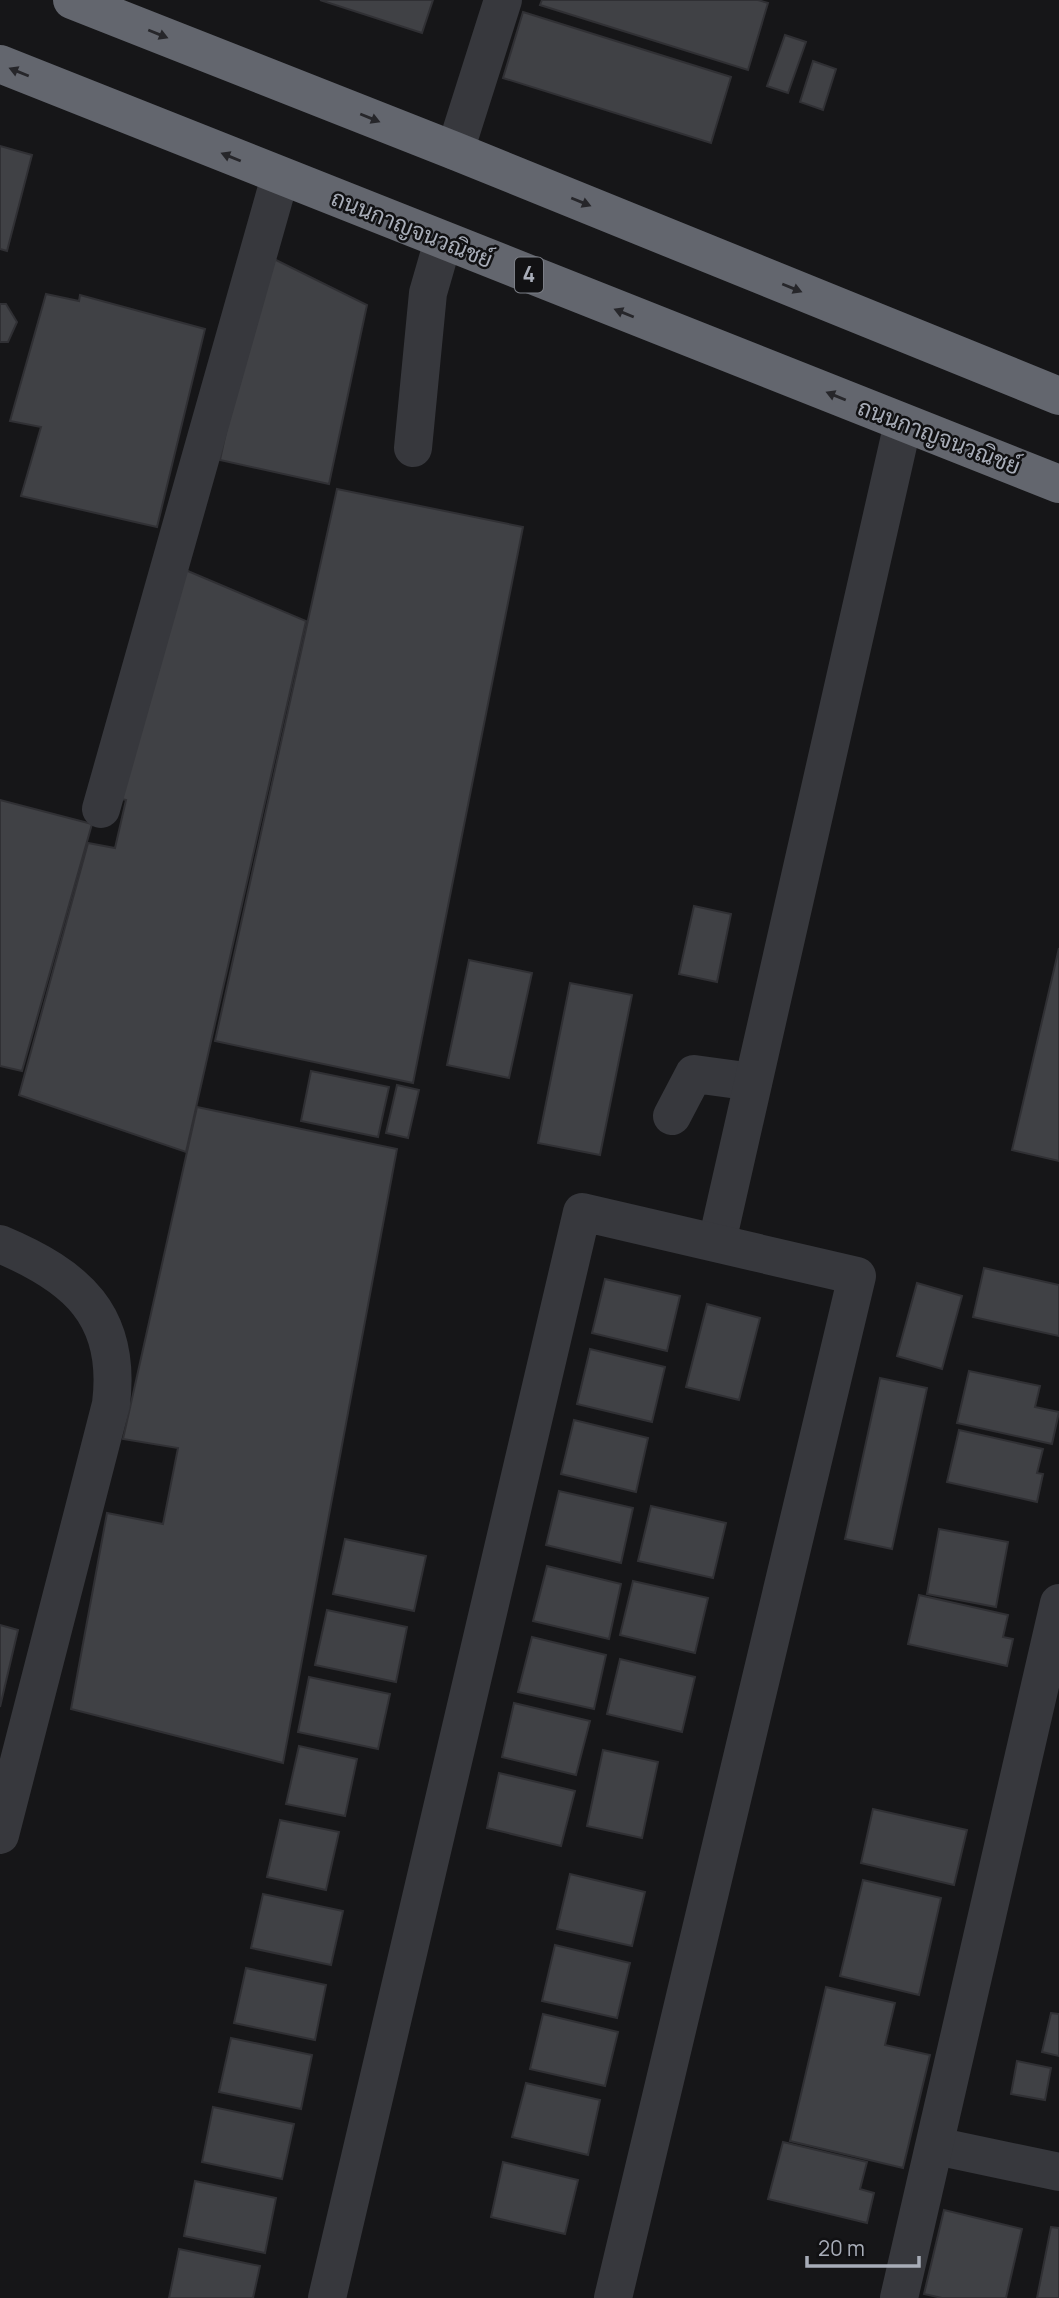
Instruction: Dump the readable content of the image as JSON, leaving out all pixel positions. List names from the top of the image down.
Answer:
{
  "streets": {
    "highway": ["ถนนกาญจนวณิชย์", "4"]
  },
  "scale_bar": "20 m"
}
